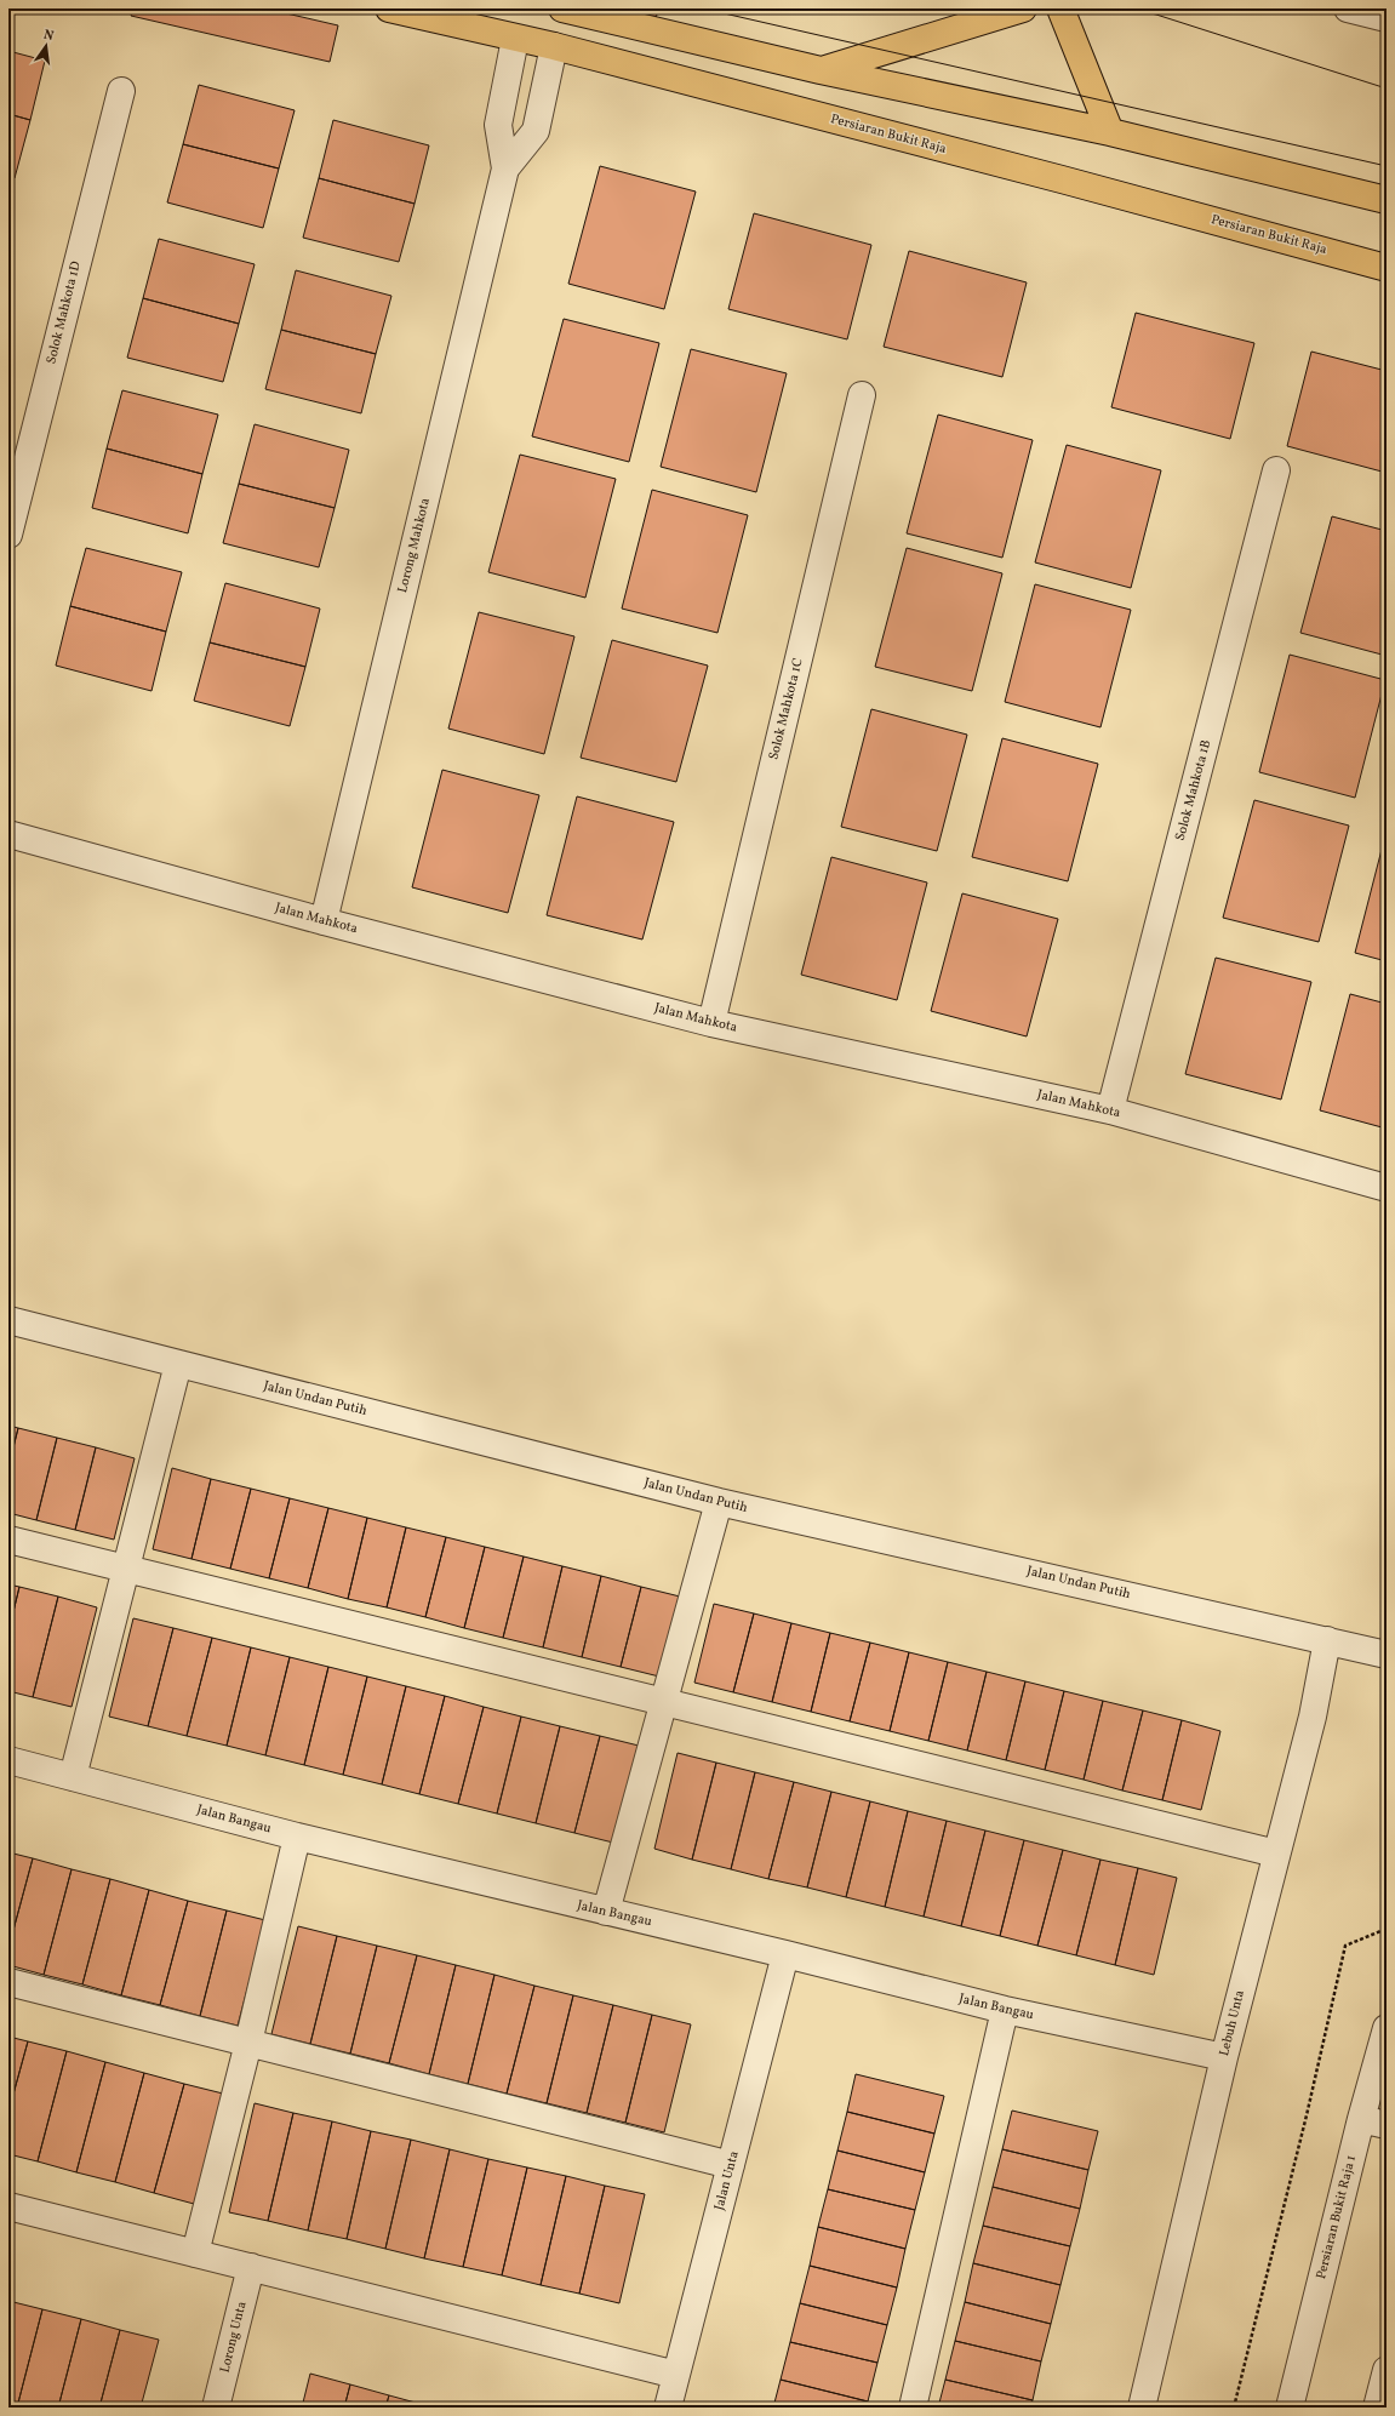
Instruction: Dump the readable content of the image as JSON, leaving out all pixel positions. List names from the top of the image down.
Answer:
{
  "streets": {
    "main road": ["Persiaran Bukit Raja"],
    "street": [
      "Solok Mahkota 1D",
      "Lorong Mahkota",
      "Solok Mahkota 1C",
      "Solok Mahkota 1B",
      "Jalan Mahkota",
      "Jalan Undan Putih",
      "Jalan Bangau",
      "Lebuh Unta",
      "Jalan Unta",
      "Persiaran Bukit Raja 1",
      "Lorong Unta"
    ]
  },
  "crossings": [
    ["Lorong Mahkota", "Jalan Mahkota"],
    ["Solok Mahkota 1C", "Jalan Mahkota"],
    ["Solok Mahkota 1B", "Jalan Mahkota"],
    ["Jalan Undan Putih", "Lebuh Unta"],
    ["Jalan Bangau", "Lebuh Unta"],
    ["Jalan Bangau", "Jalan Unta"]
  ],
  "north": "top"
}
